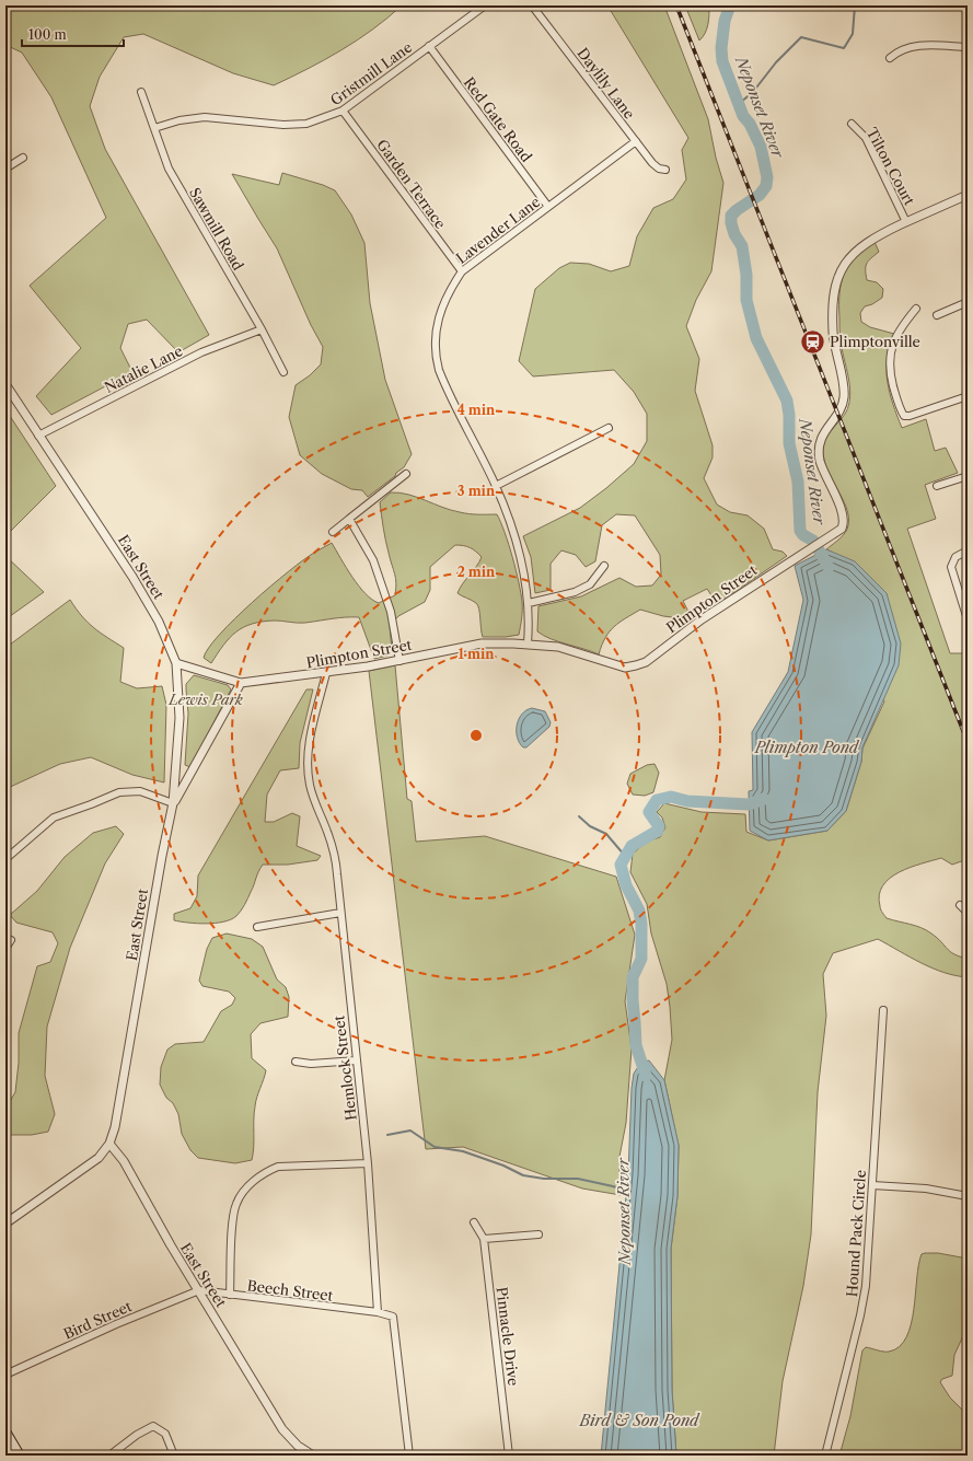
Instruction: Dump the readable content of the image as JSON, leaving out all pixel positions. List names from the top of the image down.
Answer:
{
  "streets": {
    "street": [
      "Gristmill Lane",
      "Daylily Lane",
      "Red Gate Road",
      "Tilton Court",
      "Garden Terrace",
      "Sawmill Road",
      "Lavender Lane",
      "Natalie Lane",
      "East Street",
      "Plimpton Street",
      "Hemlock Street",
      "Hound Pack Circle",
      "Beech Street",
      "Bird Street",
      "Pinnacle Drive"
    ]
  },
  "crossings": [
    ["Gristmill Lane", "Red Gate Road"],
    ["Gristmill Lane", "Garden Terrace"],
    ["Gristmill Lane", "Sawmill Road"],
    ["Daylily Lane", "Lavender Lane"],
    ["Red Gate Road", "Lavender Lane"],
    ["Tilton Court", "Plimpton Street"],
    ["Garden Terrace", "Lavender Lane"],
    ["Sawmill Road", "Natalie Lane"],
    ["Lavender Lane", "Plimpton Street"],
    ["Natalie Lane", "East Street"],
    ["East Street", "Plimpton Street"],
    ["East Street", "Beech Street"],
    ["East Street", "Bird Street"],
    ["Plimpton Street", "Hemlock Street"],
    ["Hemlock Street", "Beech Street"],
    ["Beech Street", "Bird Street"]
  ],
  "water": ["Neponset River", "Plimpton Pond", "Bird & Son Pond"],
  "parks": ["Lewis Park"],
  "places": {
    "station": ["Plimptonville"]
  },
  "scale_bar": "100 m",
  "rings": [
    "4 min",
    "3 min",
    "2 min",
    "1 min"
  ]
}
